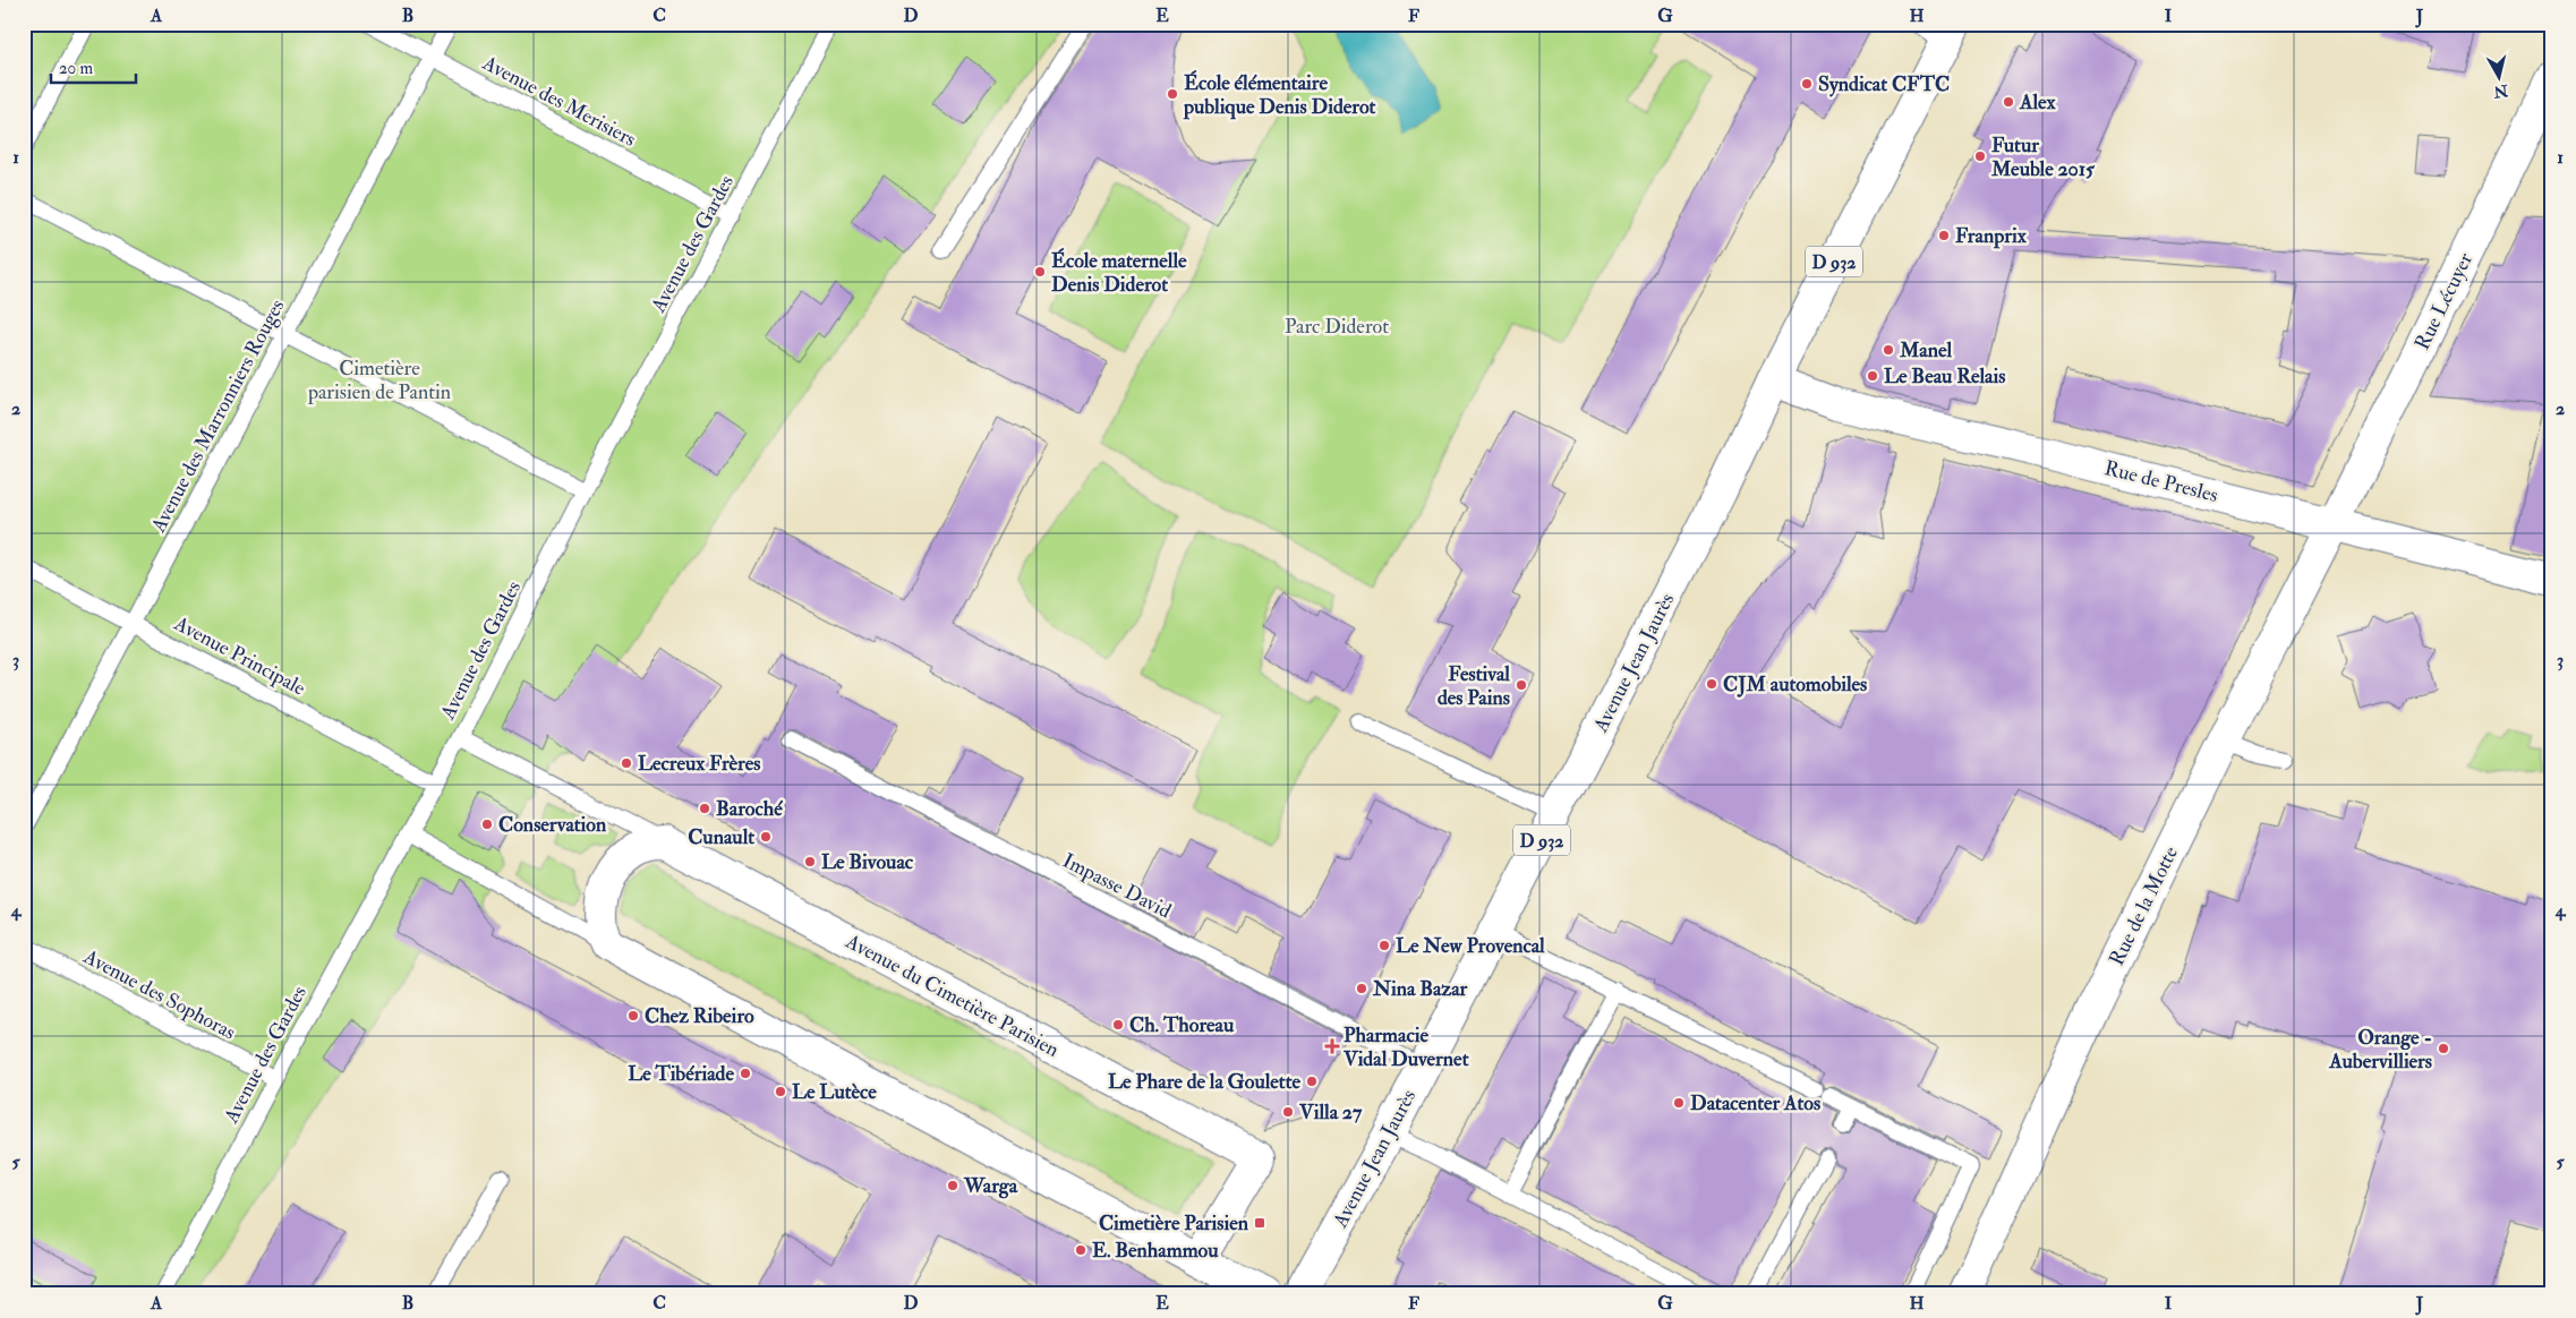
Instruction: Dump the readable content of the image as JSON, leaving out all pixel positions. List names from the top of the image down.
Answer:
{
  "streets": {
    "street": [
      "D 932",
      "Rue Lécuyer",
      "Rue de Presles",
      "Avenue Jean Jaurès",
      "Rue de la Motte",
      "Avenue du Cimetière Parisien"
    ],
    "lane": [
      "Avenue des Merisiers",
      "Avenue des Gardes",
      "Avenue des Marronniers Rouges",
      "Avenue Principale",
      "Impasse David",
      "Avenue des Sophoras"
    ]
  },
  "crossings": [
    ["Avenue des Merisiers", "Avenue des Gardes"],
    ["Avenue des Merisiers", "Avenue des Marronniers Rouges"],
    ["Avenue des Gardes", "Avenue Principale"],
    ["Avenue des Gardes", "Avenue des Sophoras"],
    ["Rue Lécuyer", "Rue de Presles"],
    ["Rue Lécuyer", "Rue de la Motte"],
    ["Avenue des Marronniers Rouges", "Avenue Principale"],
    ["Rue de Presles", "Avenue Jean Jaurès"],
    ["Rue de Presles", "Rue de la Motte"],
    ["Avenue Jean Jaurès", "Impasse David"]
  ],
  "parks": ["Parc Diderot", "Cimetière parisien de Pantin"],
  "places": {
    "other": [
      "Syndicat CFTC",
      "École élémentaire publique Denis Diderot",
      "Alex",
      "Futur Meuble 2015",
      "Franprix",
      "École maternelle Denis Diderot",
      "Manel",
      "Le Beau Relais",
      "CJM automobiles",
      "Festival des Pains",
      "Lecreux Frères",
      "Baroché",
      "Conservation",
      "Cunault",
      "Le Bivouac",
      "Le New Provencal",
      "Nina Bazar",
      "Chez Ribeiro",
      "Ch. Thoreau",
      "Orange - Aubervilliers",
      "Le Tibériade",
      "Le Phare de la Goulette",
      "Le Lutèce",
      "Datacenter Atos",
      "Villa 27",
      "Warga",
      "E. Benhammou"
    ],
    "health": ["Pharmacie Vidal Duvernet"],
    "transit": ["Cimetière Parisien"]
  },
  "scale_bar": "20 m",
  "north": "bottom",
  "grid": {
    "columns": [
      "A",
      "B",
      "C",
      "D",
      "E",
      "F",
      "G",
      "H",
      "I",
      "J"
    ],
    "rows": [
      "1",
      "2",
      "3",
      "4",
      "5"
    ]
  }
}
